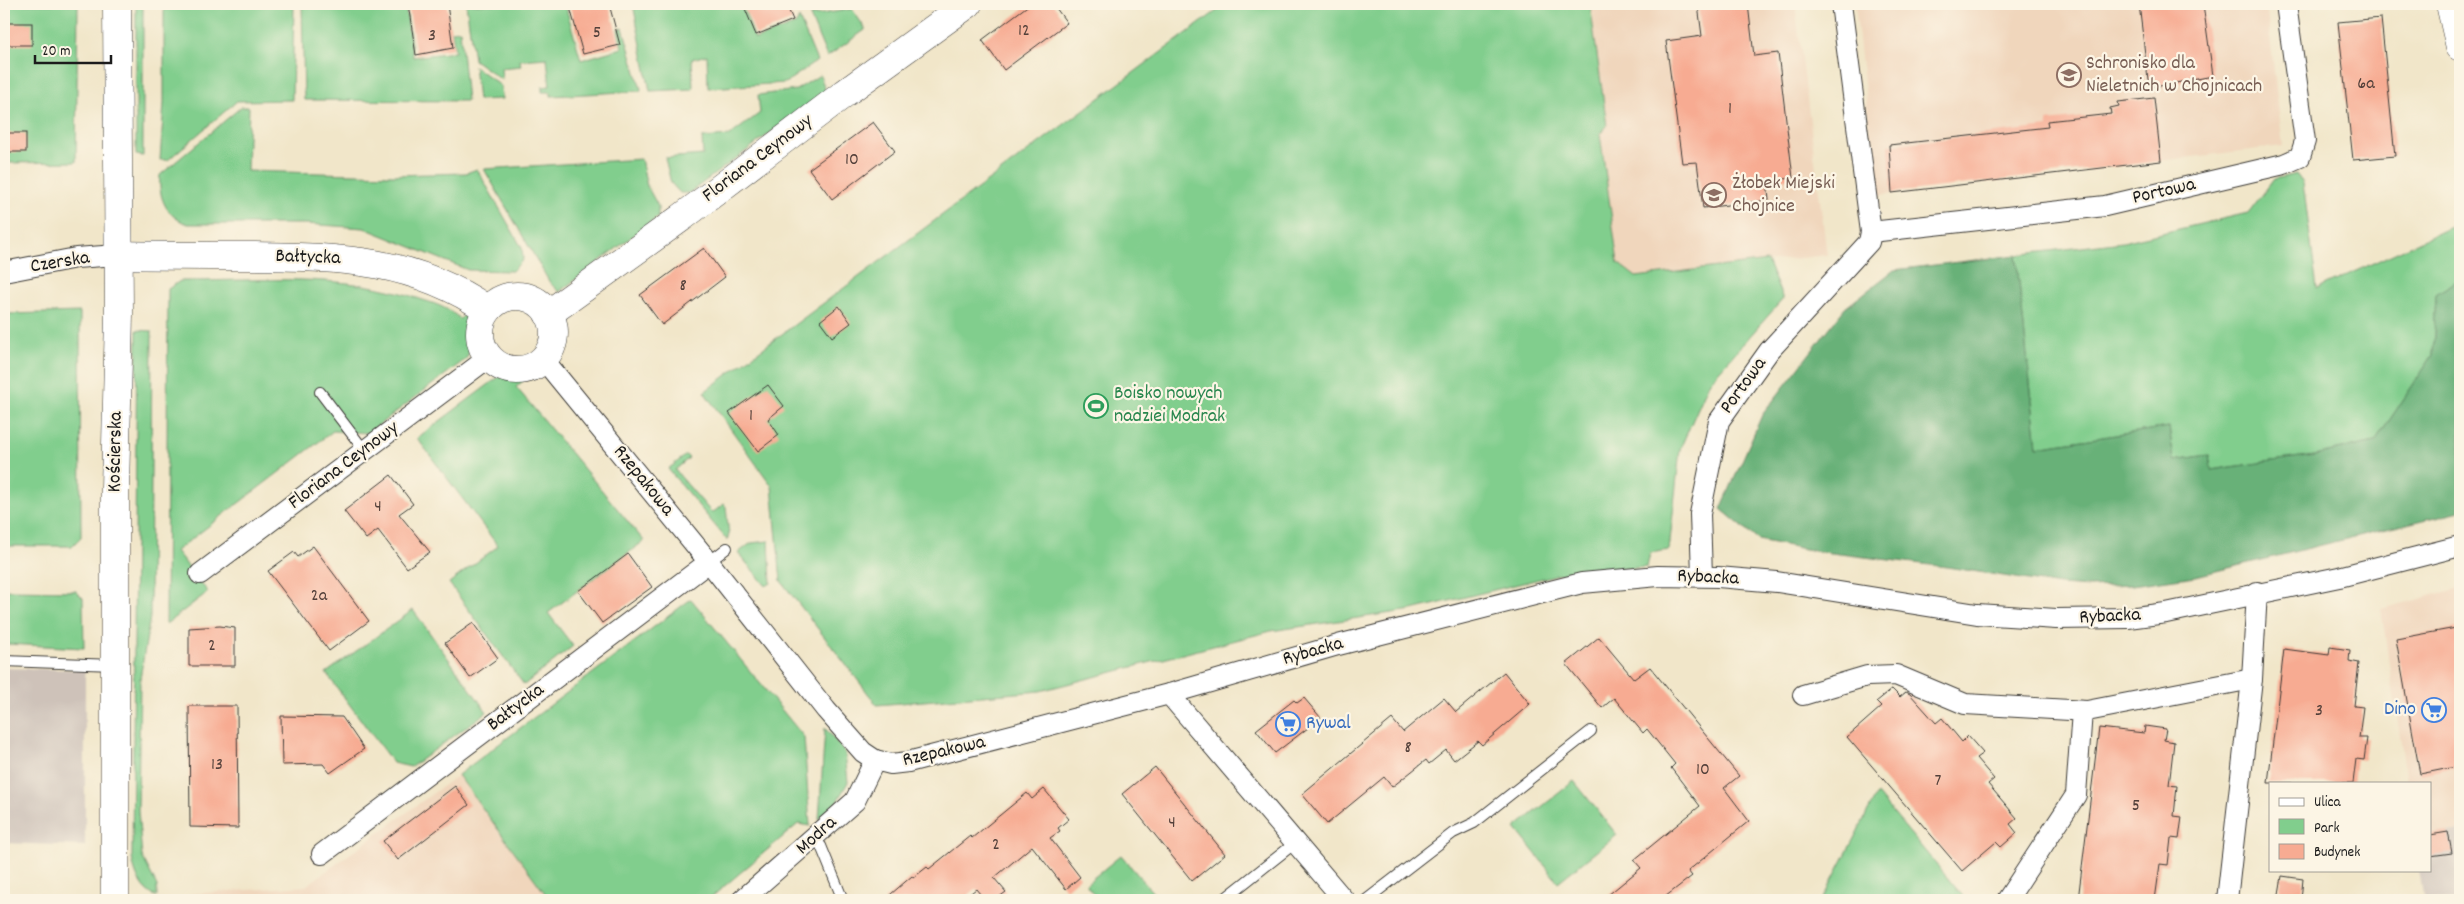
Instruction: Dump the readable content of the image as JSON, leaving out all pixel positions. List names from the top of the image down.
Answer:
{
  "streets": {
    "street": [
      "Floriana Ceynowy",
      "Portowa",
      "Bałtycka",
      "Czerska",
      "Kościerska",
      "Rzepakowa",
      "Rybacka",
      "Modra"
    ]
  },
  "crossings": [
    ["Floriana Ceynowy", "Bałtycka"],
    ["Floriana Ceynowy", "Rzepakowa"],
    ["Portowa", "Rybacka"],
    ["Bałtycka", "Czerska"],
    ["Bałtycka", "Kościerska"],
    ["Bałtycka", "Rzepakowa"],
    ["Czerska", "Kościerska"],
    ["Rzepakowa", "Rybacka"],
    ["Rzepakowa", "Modra"]
  ],
  "places": {
    "school or university": ["Schronisko dla Nieletnich w Chojnicach", "Żłobek Miejski Chojnice"],
    "sports": ["Boisko nowych nadziei Modrak"],
    "supermarket": ["Dino", "Rywal"]
  },
  "house_numbers": [
    "12",
    "5",
    "3",
    "6a",
    "1",
    "10",
    "8",
    "1",
    "4",
    "2a",
    "2",
    "3",
    "8",
    "13",
    "10",
    "7",
    "5",
    "4",
    "2"
  ],
  "legend": ["Ulica", "Park", "Budynek"],
  "scale_bar": "20 m"
}
